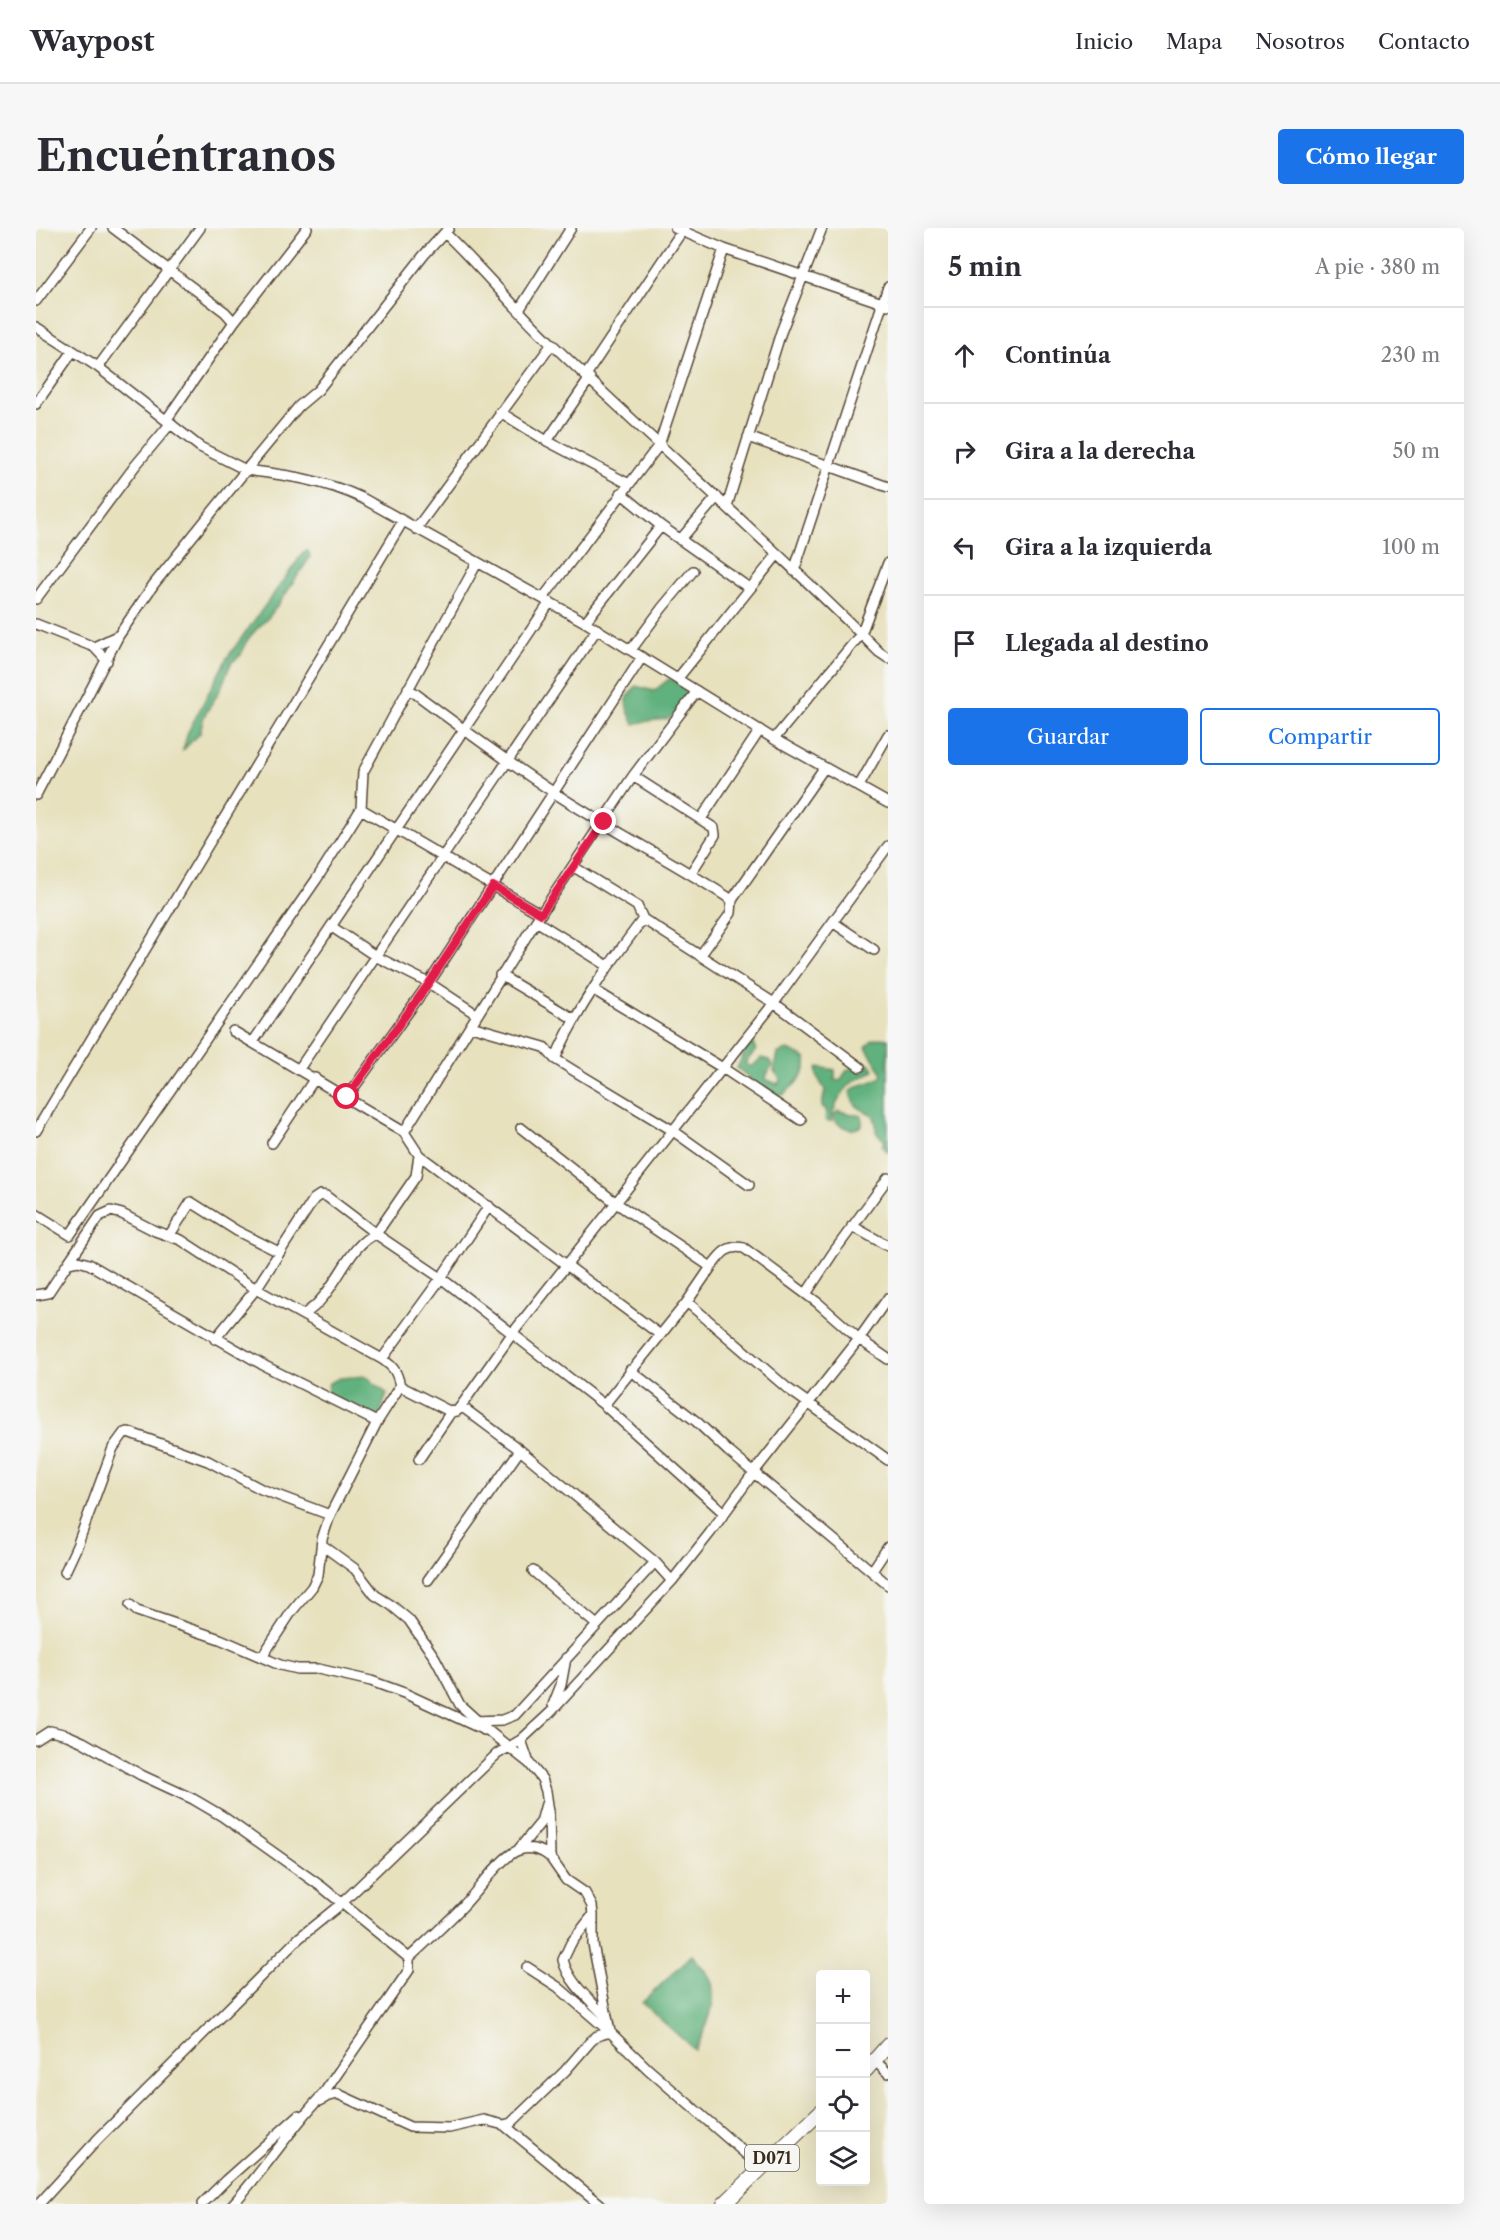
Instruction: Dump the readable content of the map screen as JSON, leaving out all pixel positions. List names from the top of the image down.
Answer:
{
  "streets": {
    "main road": ["D071"]
  },
  "page": {
    "header": "Waypost",
    "nav": [
      "Inicio",
      "Mapa",
      "Nosotros",
      "Contacto"
    ],
    "buttons": [
      "Cómo llegar",
      ["Guardar", "Compartir"]
    ],
    "title": "Encuéntranos",
    "heading": ["5 min", "A pie · 380 m"],
    "list": [
      ["Continúa", "230 m"],
      ["Gira a la derecha", "50 m"],
      ["Gira a la izquierda", "100 m"],
      "Llegada al destino"
    ],
    "map_buttons": ["+", "−"]
  }
}
